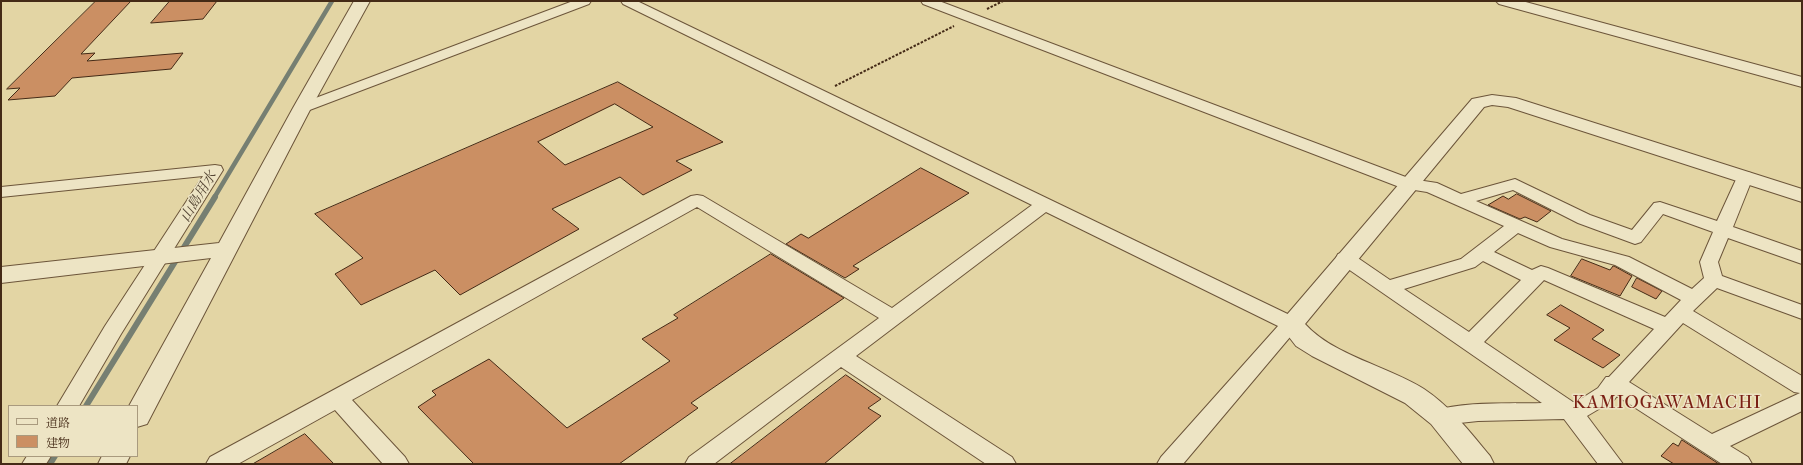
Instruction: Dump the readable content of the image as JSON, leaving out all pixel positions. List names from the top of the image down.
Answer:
{
  "districts": ["KAMIOGAWAMACHI"],
  "water": ["山島用水"],
  "legend": ["道路", "建物"]
}
